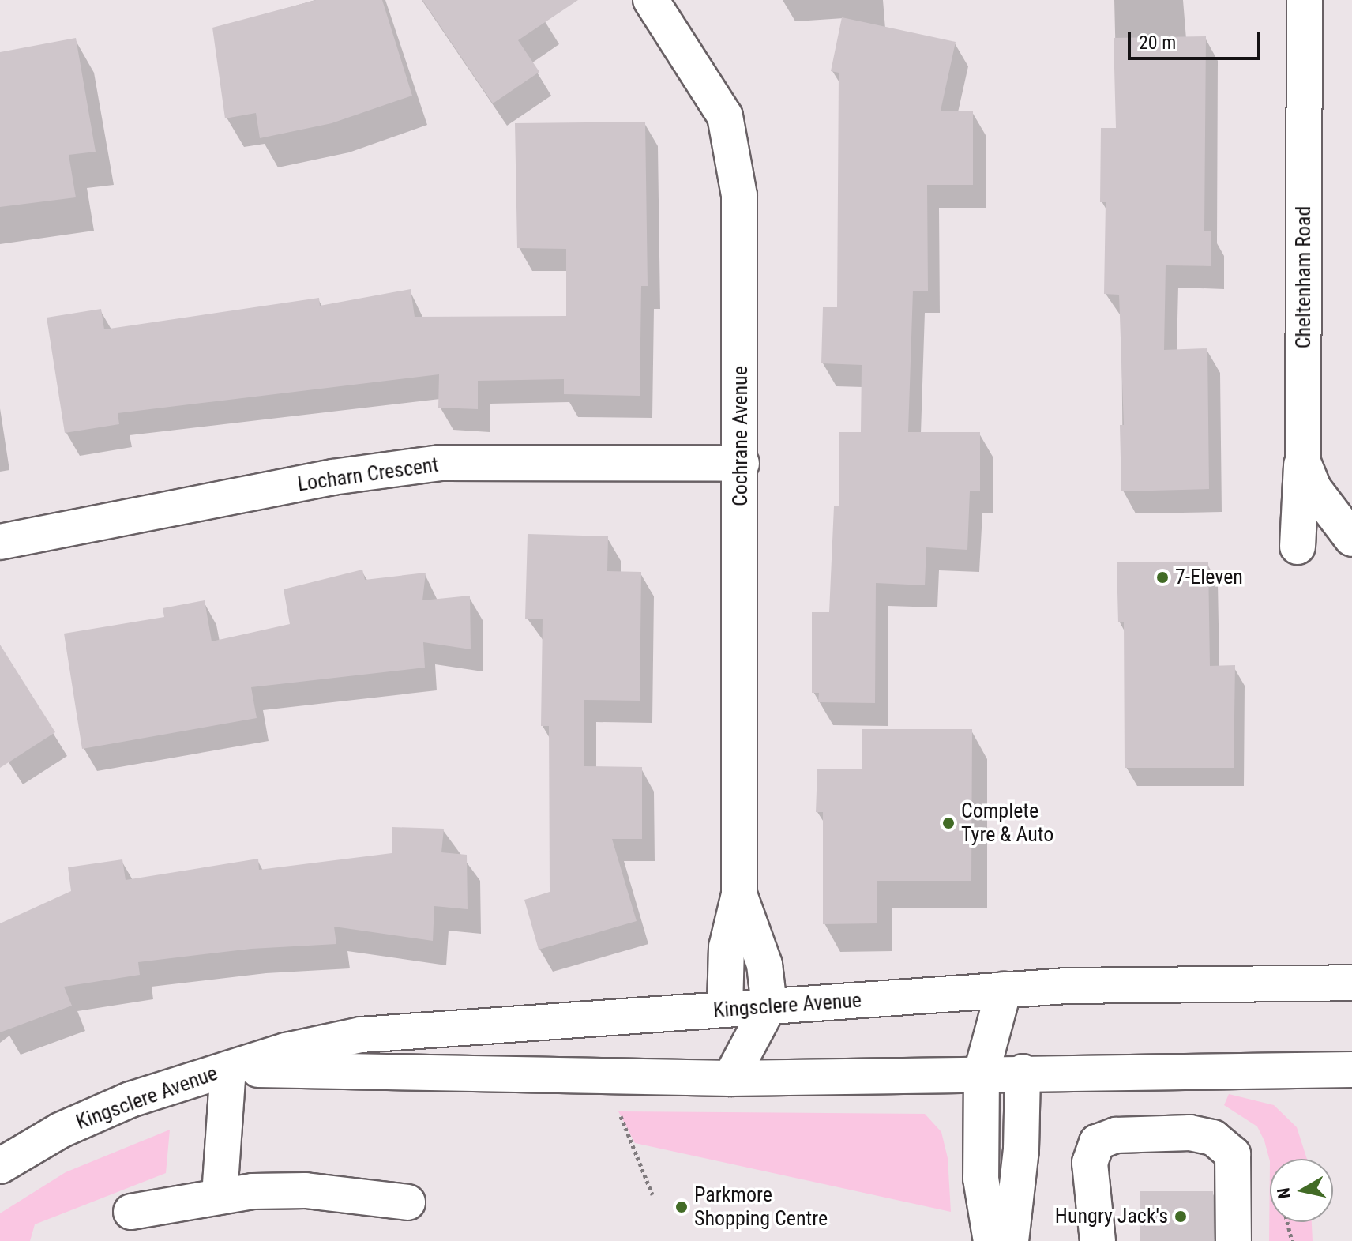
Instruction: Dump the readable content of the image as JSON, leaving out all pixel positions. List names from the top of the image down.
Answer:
{
  "streets": {
    "main road": [
      "Cheltenham Road",
      "Cochrane Avenue",
      "Locharn Crescent",
      "Kingsclere Avenue"
    ]
  },
  "crossings": [
    ["Cochrane Avenue", "Locharn Crescent"],
    ["Cochrane Avenue", "Kingsclere Avenue"]
  ],
  "places": [
    "7-Eleven",
    "Complete Tyre & Auto",
    "Parkmore Shopping Centre",
    "Hungry Jack's"
  ],
  "scale_bar": "20 m",
  "north": "left"
}
